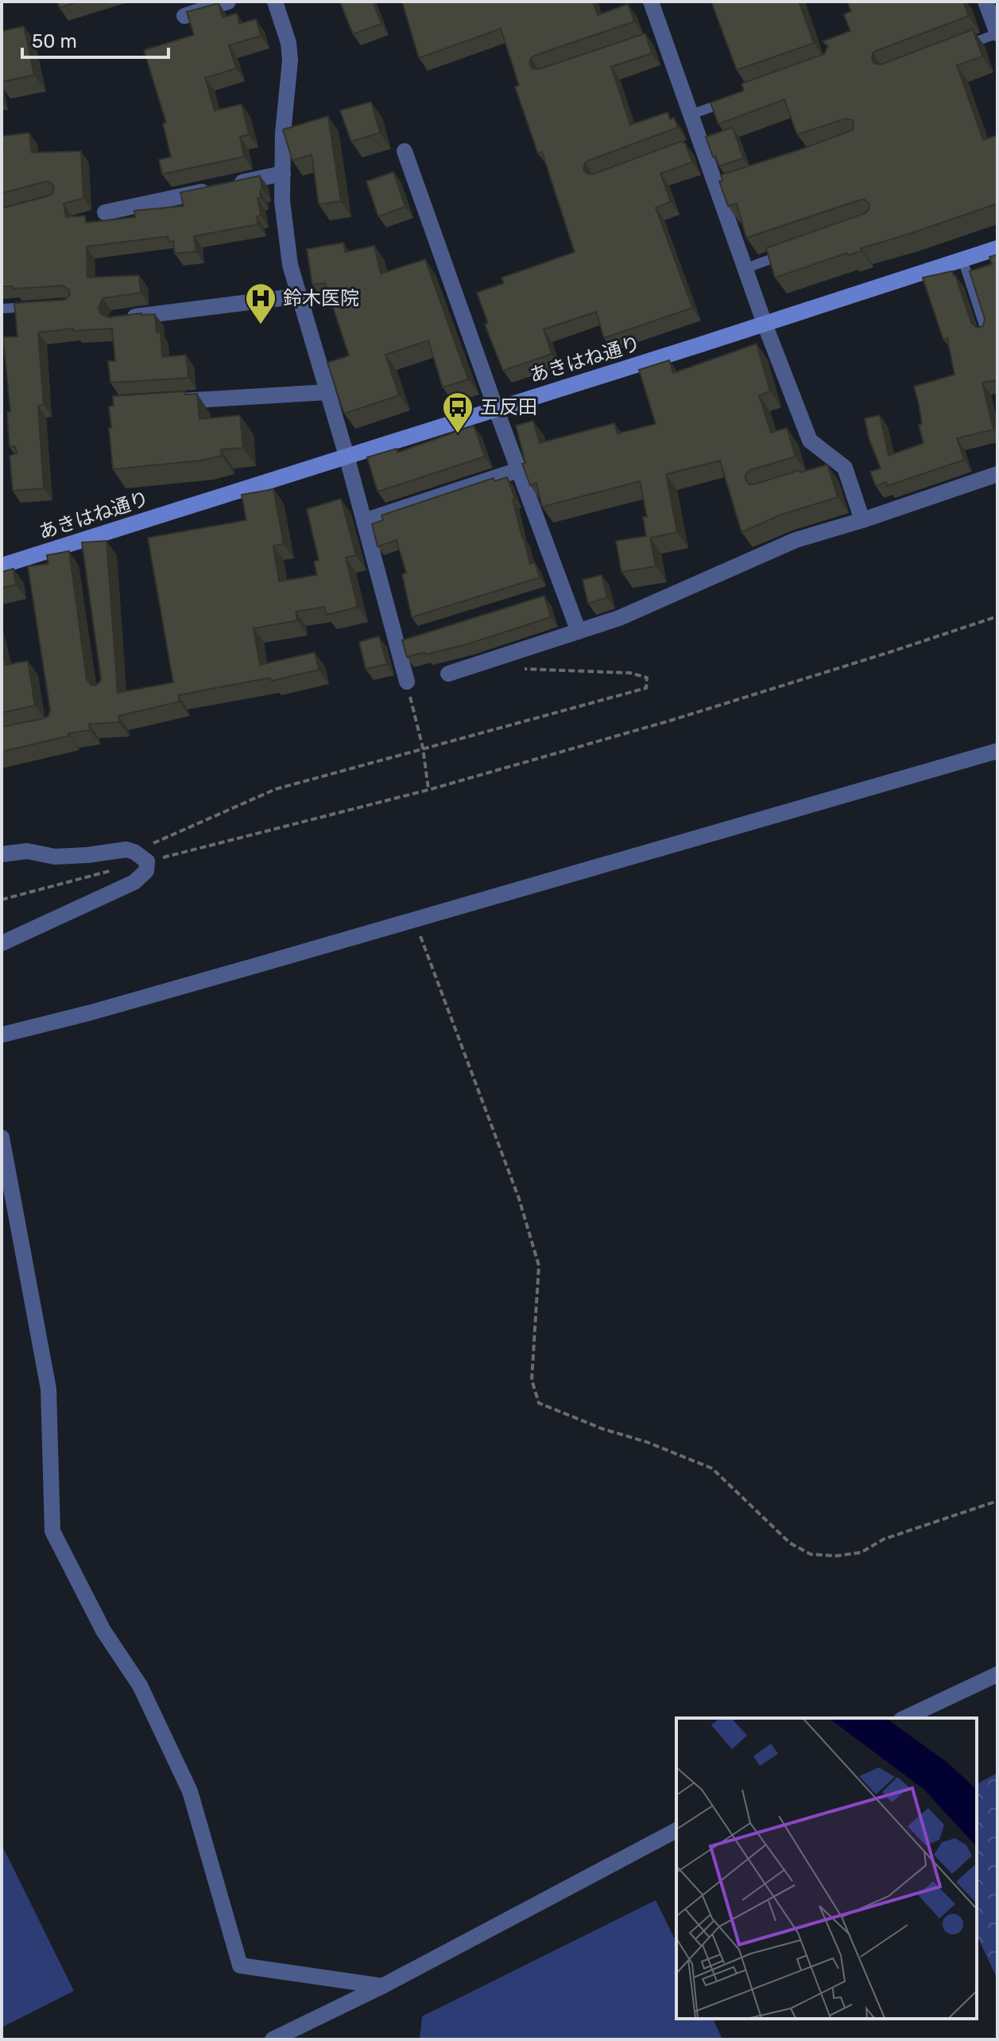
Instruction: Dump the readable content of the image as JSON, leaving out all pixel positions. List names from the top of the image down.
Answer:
{
  "streets": {
    "street": ["あきはね通り"]
  },
  "places": {
    "hospital": ["鈴木医院"],
    "bus stop": ["五反田"]
  },
  "scale_bar": "50 m"
}
